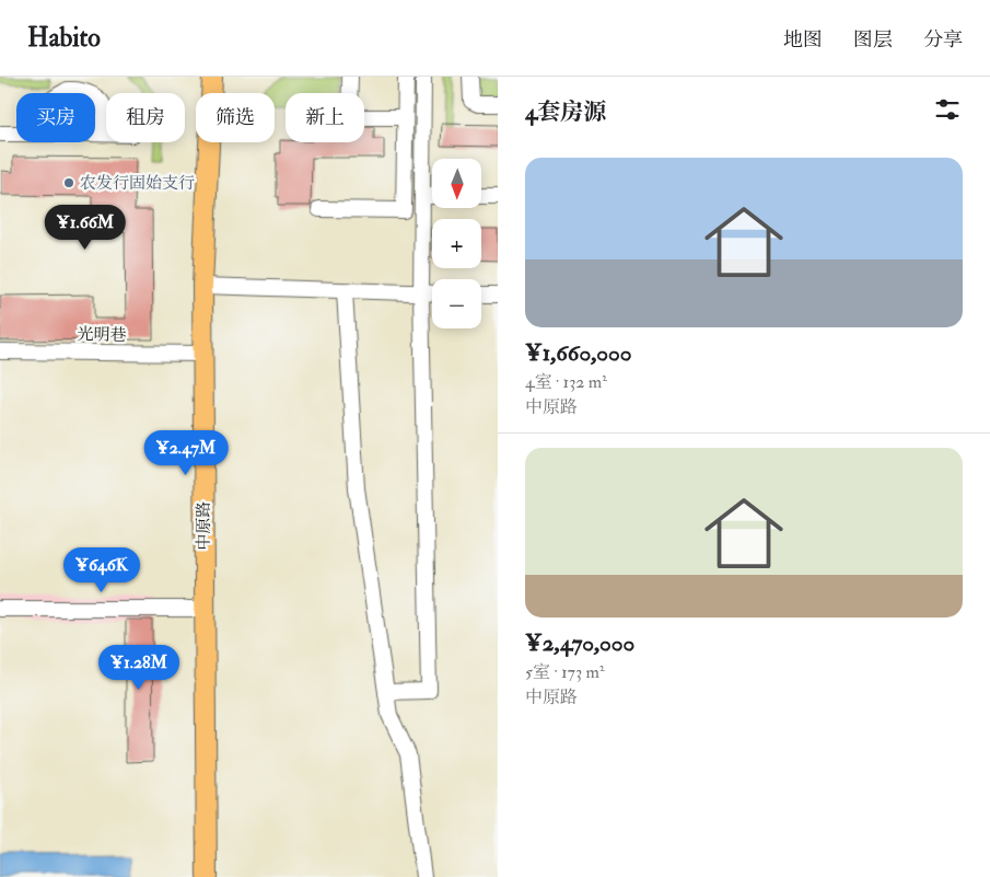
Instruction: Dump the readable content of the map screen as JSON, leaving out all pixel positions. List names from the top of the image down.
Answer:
{
  "streets": {
    "main road": ["中原路"],
    "street": ["光明巷"]
  },
  "crossings": [
    ["光明巷", "中原路"]
  ],
  "places": ["农发行固始支行"],
  "north": "bottom",
  "page": {
    "header": "Habito",
    "nav": ["地图", "图层", "分享"],
    "heading": "4套房源",
    "chip": [
      "买房",
      "租房",
      "筛选",
      "新上"
    ],
    "list": [
      {
        "name": "¥1,660,000",
        "note": "4室 · 132 m² · 中原路"
      },
      {
        "name": "¥2,470,000",
        "note": "5室 · 173 m² · 中原路"
      }
    ],
    "map_buttons": ["+", "−"],
    "price": [
      "¥1.66M",
      "¥2.47M",
      "¥646K",
      "¥1.28M"
    ]
  }
}
